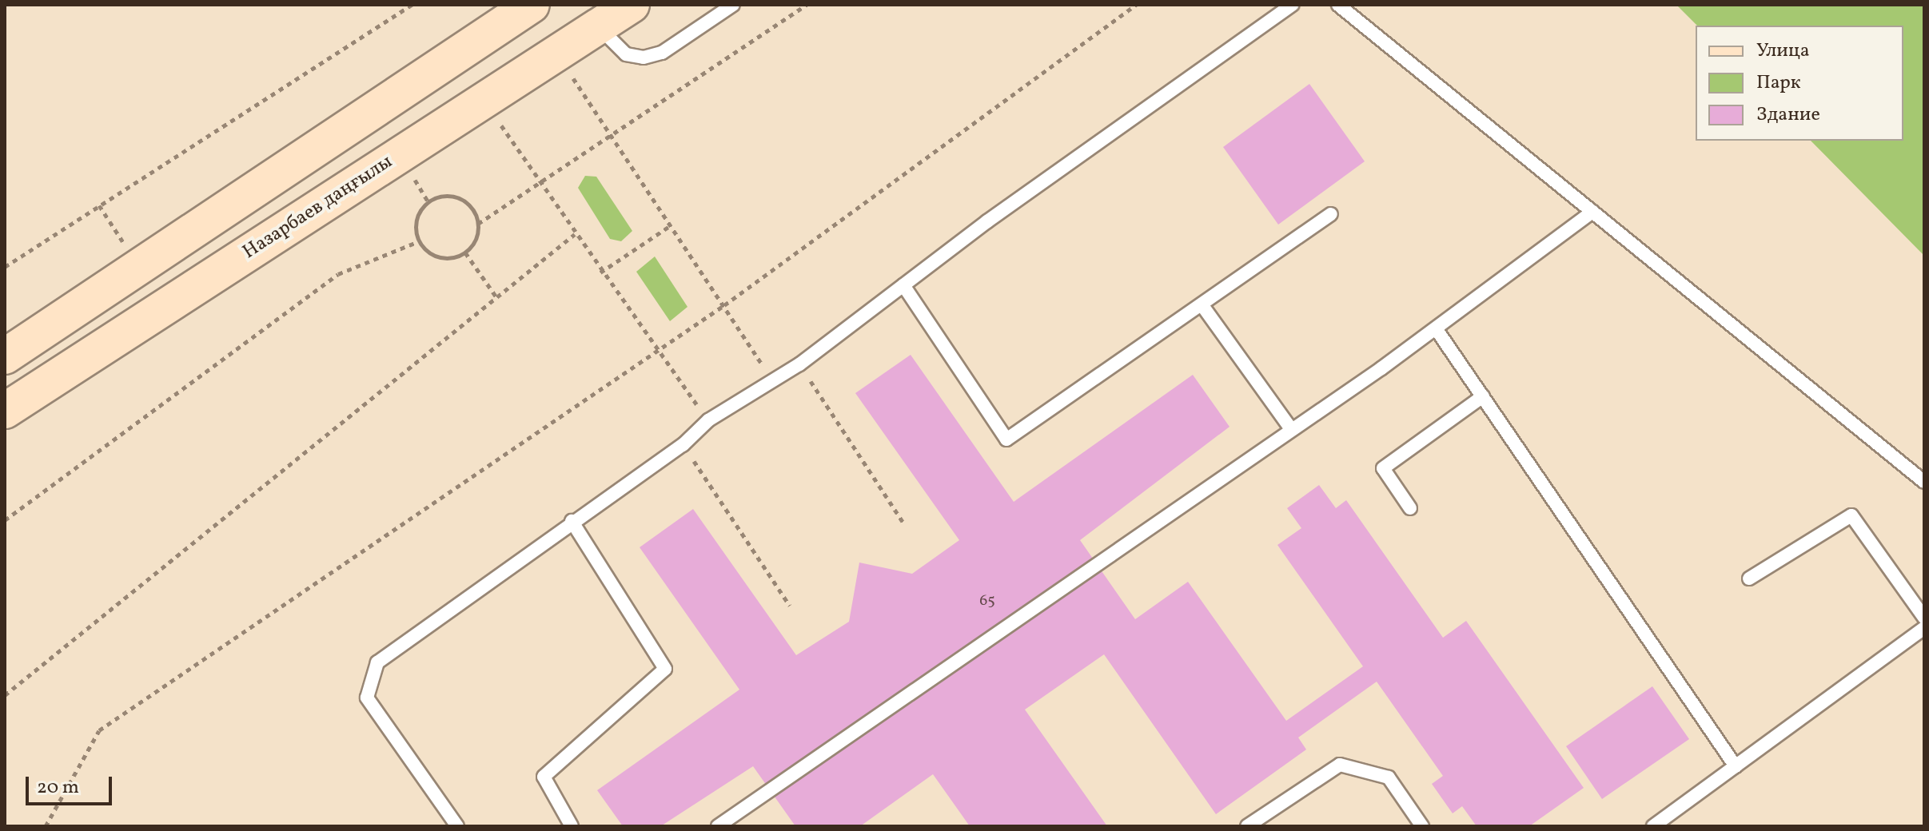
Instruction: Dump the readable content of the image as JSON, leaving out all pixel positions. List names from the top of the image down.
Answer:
{
  "streets": {
    "main road": ["Назарбаев даңғылы"]
  },
  "house_numbers": ["65"],
  "legend": ["Улица", "Парк", "Здание"],
  "scale_bar": "20 m"
}
